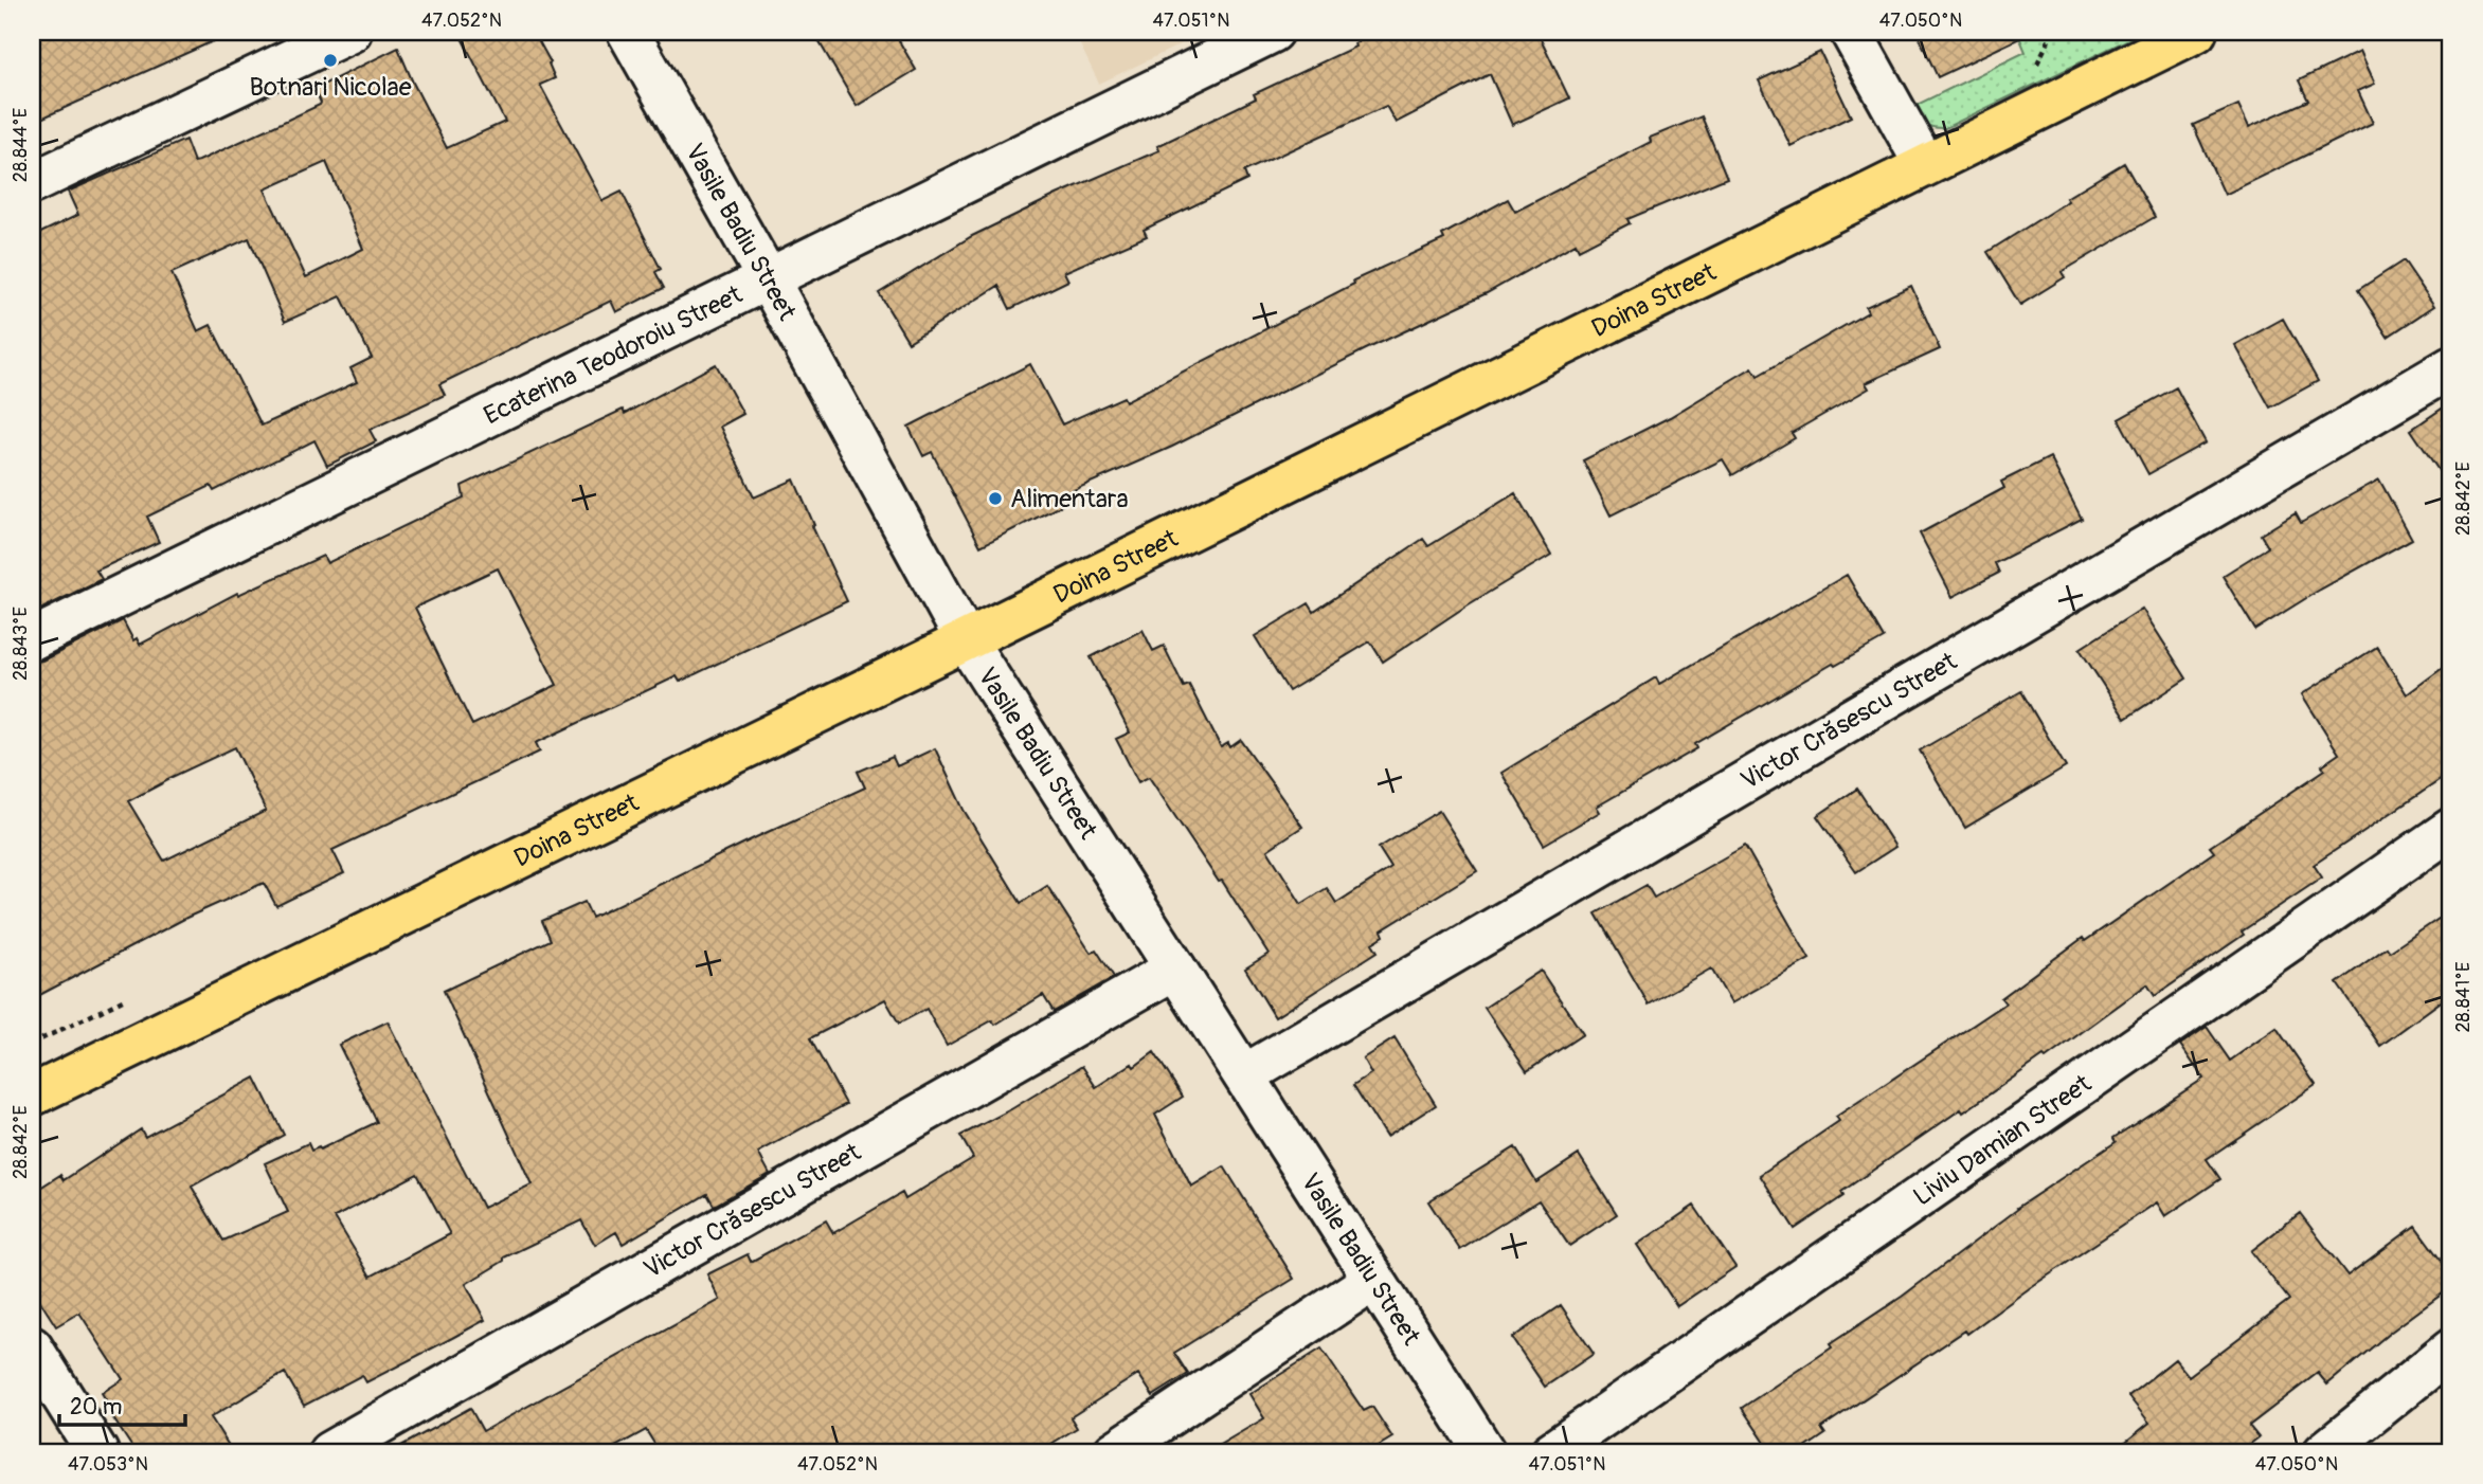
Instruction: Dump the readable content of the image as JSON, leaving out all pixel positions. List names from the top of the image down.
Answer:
{
  "streets": {
    "main road": ["Doina Street"],
    "street": [
      "Vasile Badiu Street",
      "Ecaterina Teodoroiu Street",
      "Victor Crăsescu Street",
      "Liviu Damian Street"
    ]
  },
  "crossings": [
    ["Vasile Badiu Street", "Doina Street"],
    ["Vasile Badiu Street", "Ecaterina Teodoroiu Street"],
    ["Vasile Badiu Street", "Victor Crăsescu Street"]
  ],
  "places": ["Botnari Nicolae", "Alimentara"],
  "scale_bar": "20 m",
  "coordinates": [
    "47.052°N",
    "47.051°N",
    "47.050°N",
    "28.844°E",
    "28.842°E",
    "28.843°E",
    "28.841°E",
    "47.053°N"
  ]
}
